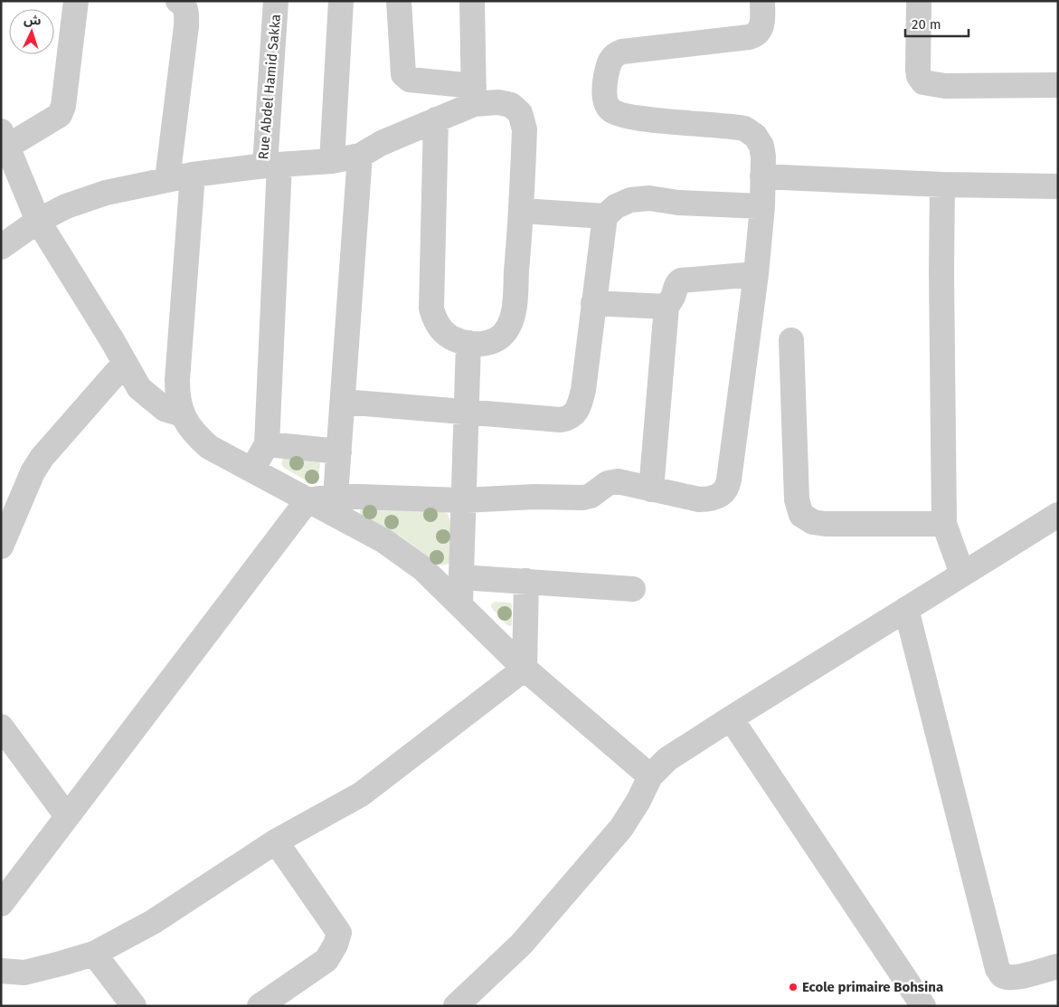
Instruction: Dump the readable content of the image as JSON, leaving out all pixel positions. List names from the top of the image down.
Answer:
{
  "streets": {
    "street": ["Rue Abdel Hamid Sakka"]
  },
  "places": ["Ecole primaire Bohsina"],
  "scale_bar": "20 m",
  "north": "top"
}
